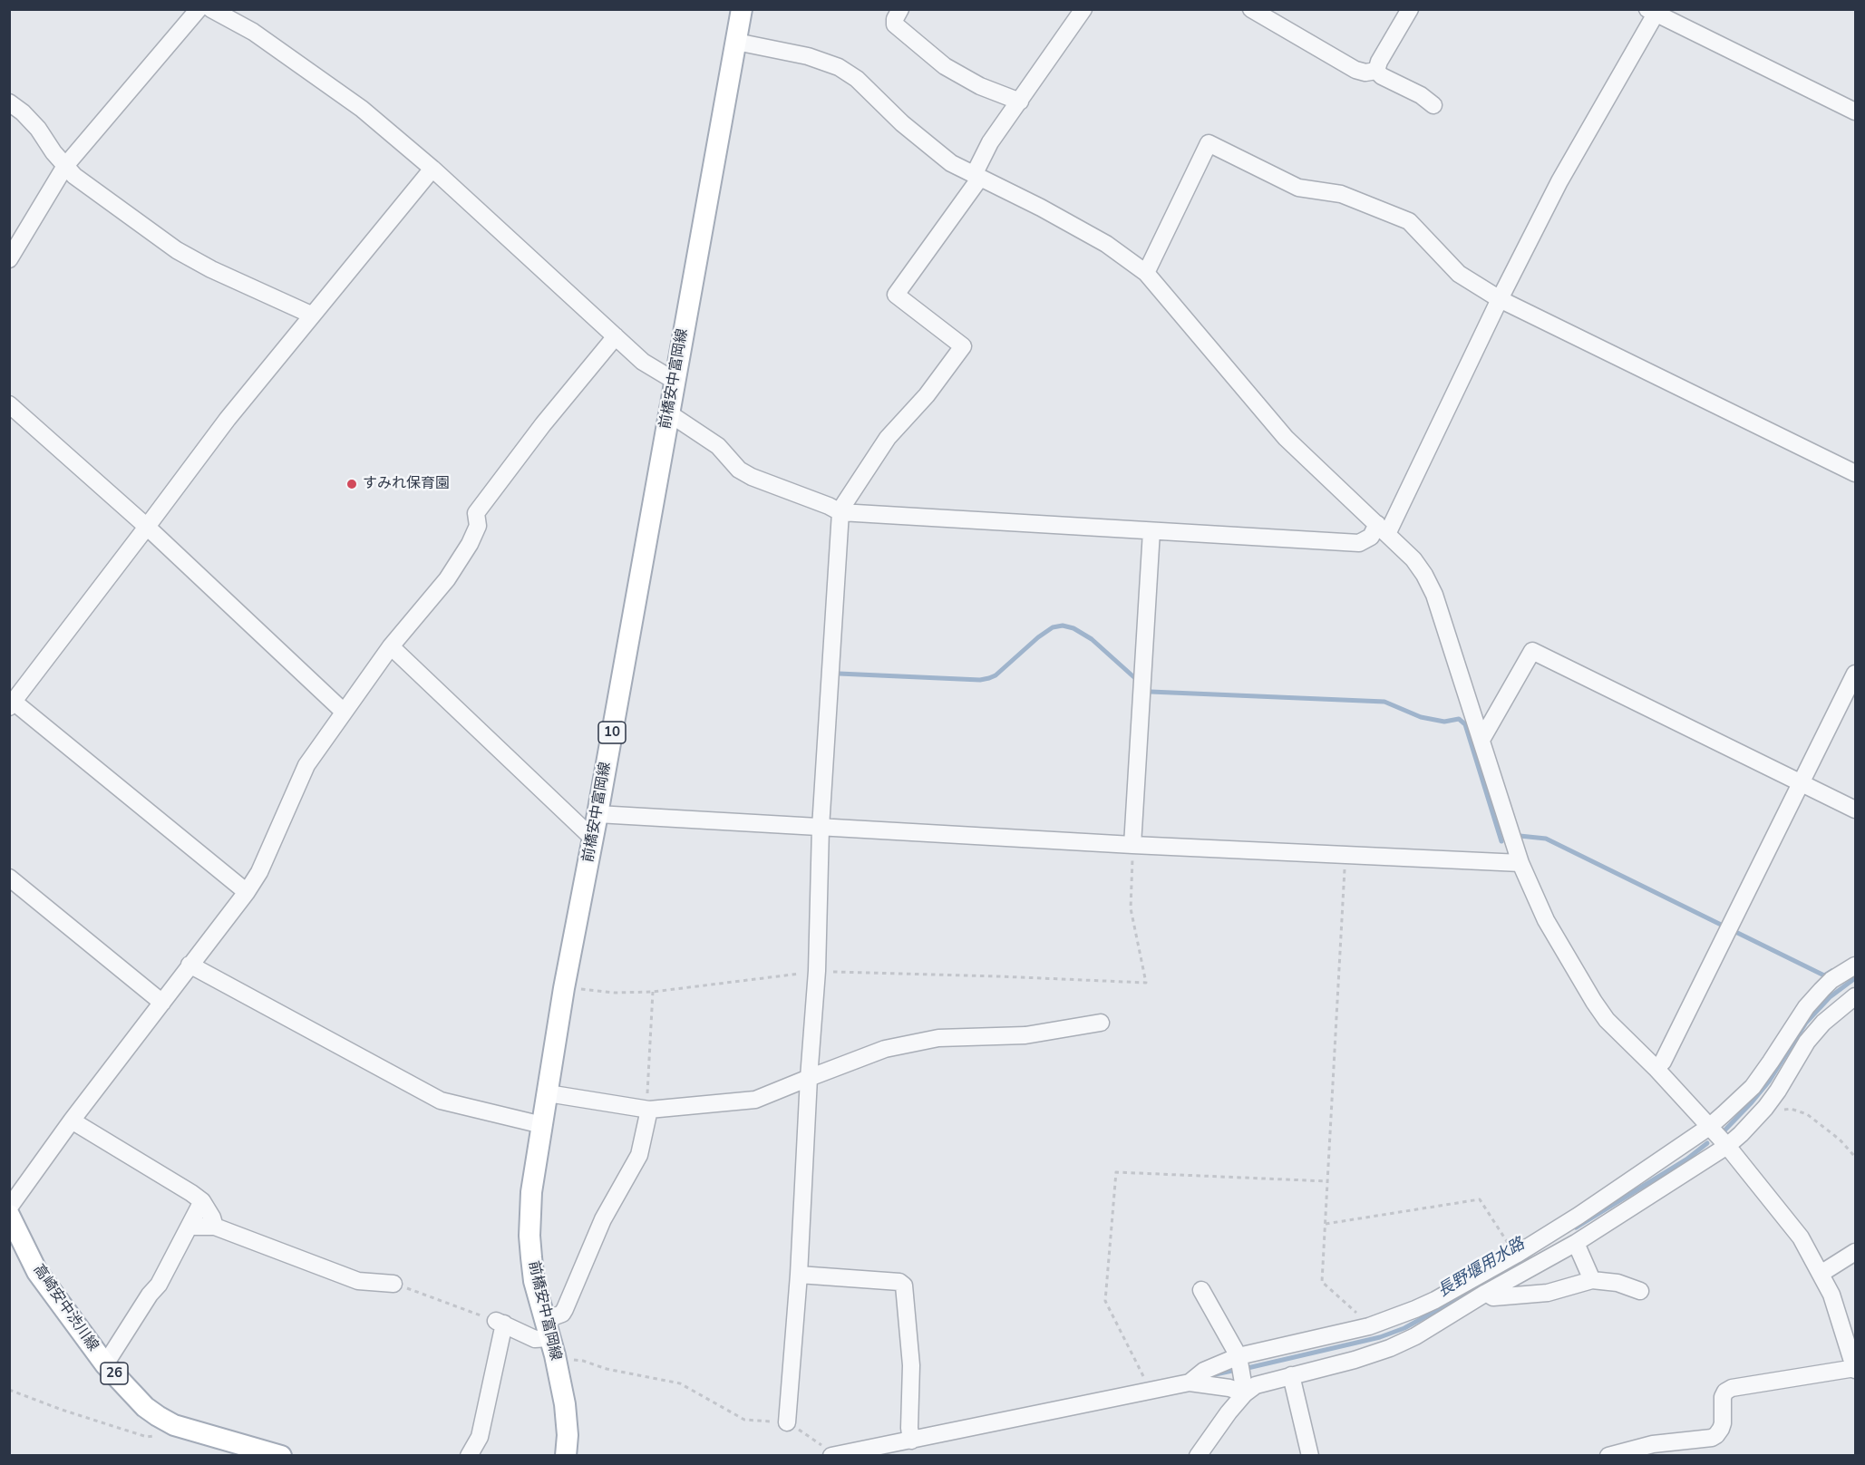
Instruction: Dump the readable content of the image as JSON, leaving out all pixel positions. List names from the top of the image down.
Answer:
{
  "streets": {
    "main road": [
      "前橋安中富岡線",
      "10",
      "高崎安中渋川線",
      "26"
    ]
  },
  "water": ["長野堰用水路"],
  "places": ["すみれ保育園"]
}
